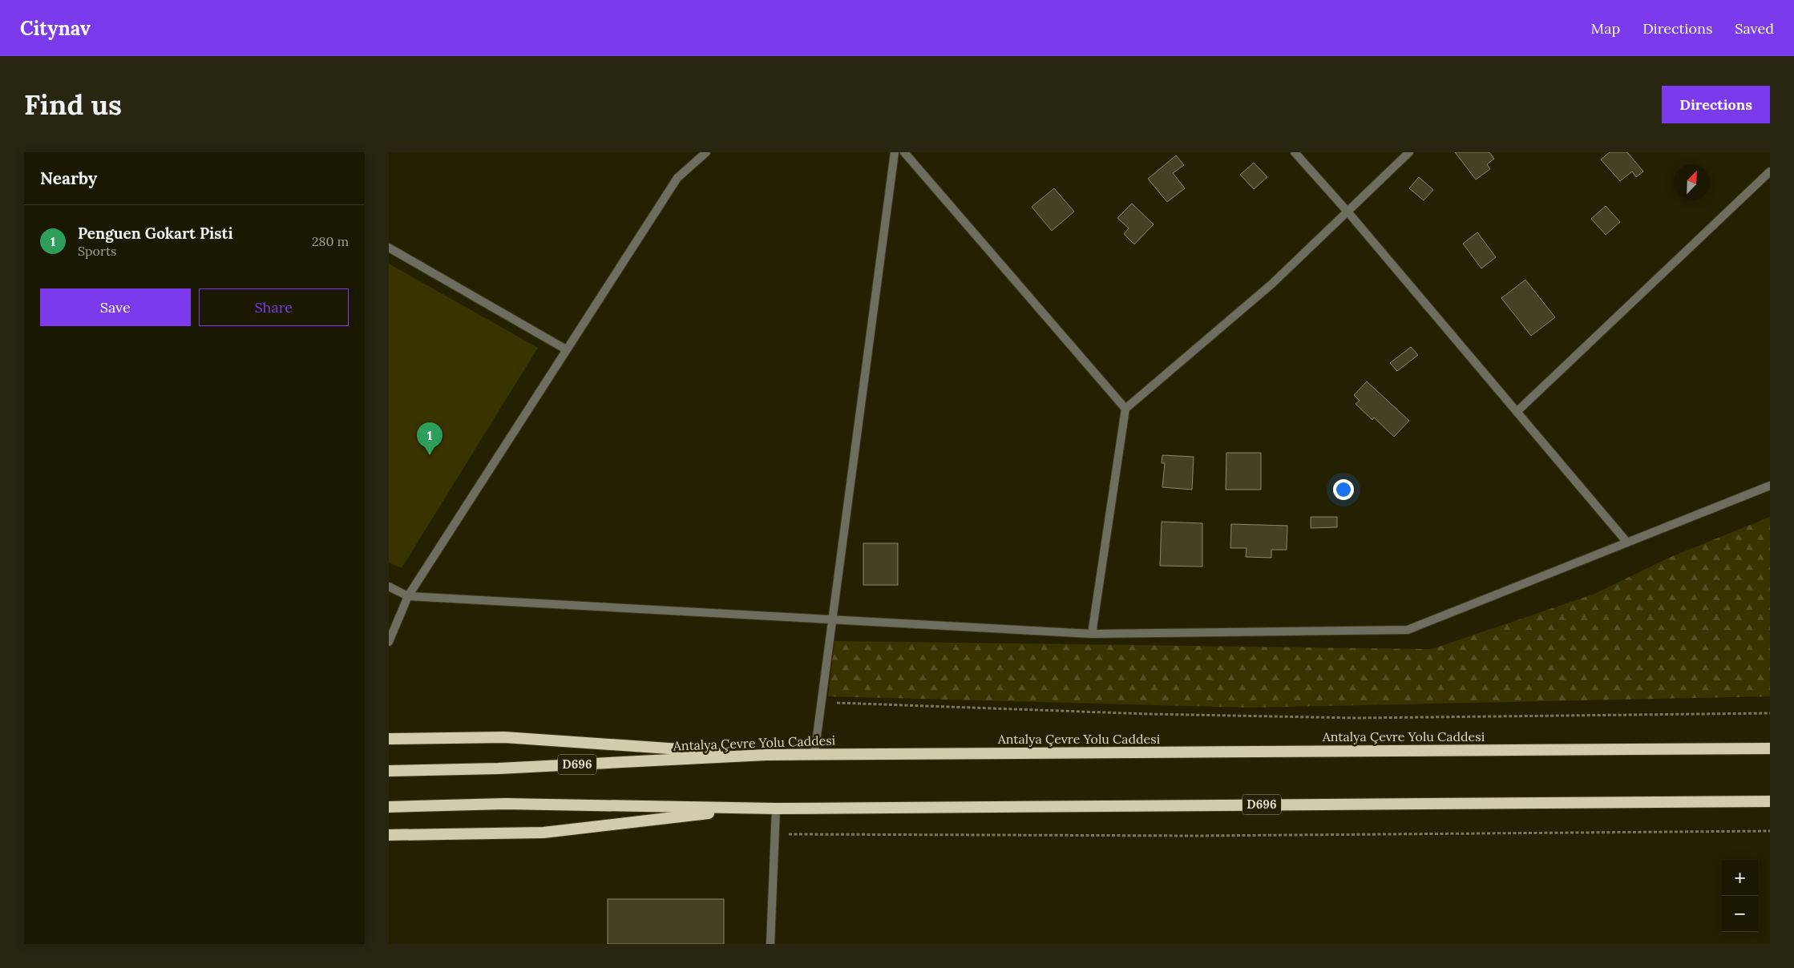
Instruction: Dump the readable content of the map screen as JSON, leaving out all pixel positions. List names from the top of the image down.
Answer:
{
  "streets": {
    "highway": ["Antalya Çevre Yolu Caddesi", "D696"]
  },
  "north": "top right",
  "page": {
    "header": "Citynav",
    "nav": ["Map", "Directions", "Saved"],
    "buttons": [
      "Directions",
      ["Save", "Share"]
    ],
    "title": "Find us",
    "heading": "Nearby",
    "list": [
      {
        "mark": "1",
        "name": "Penguen Gokart Pisti",
        "note": "Sports",
        "value": "280 m"
      }
    ],
    "pins": "1",
    "map_buttons": ["+", "−"]
  }
}
